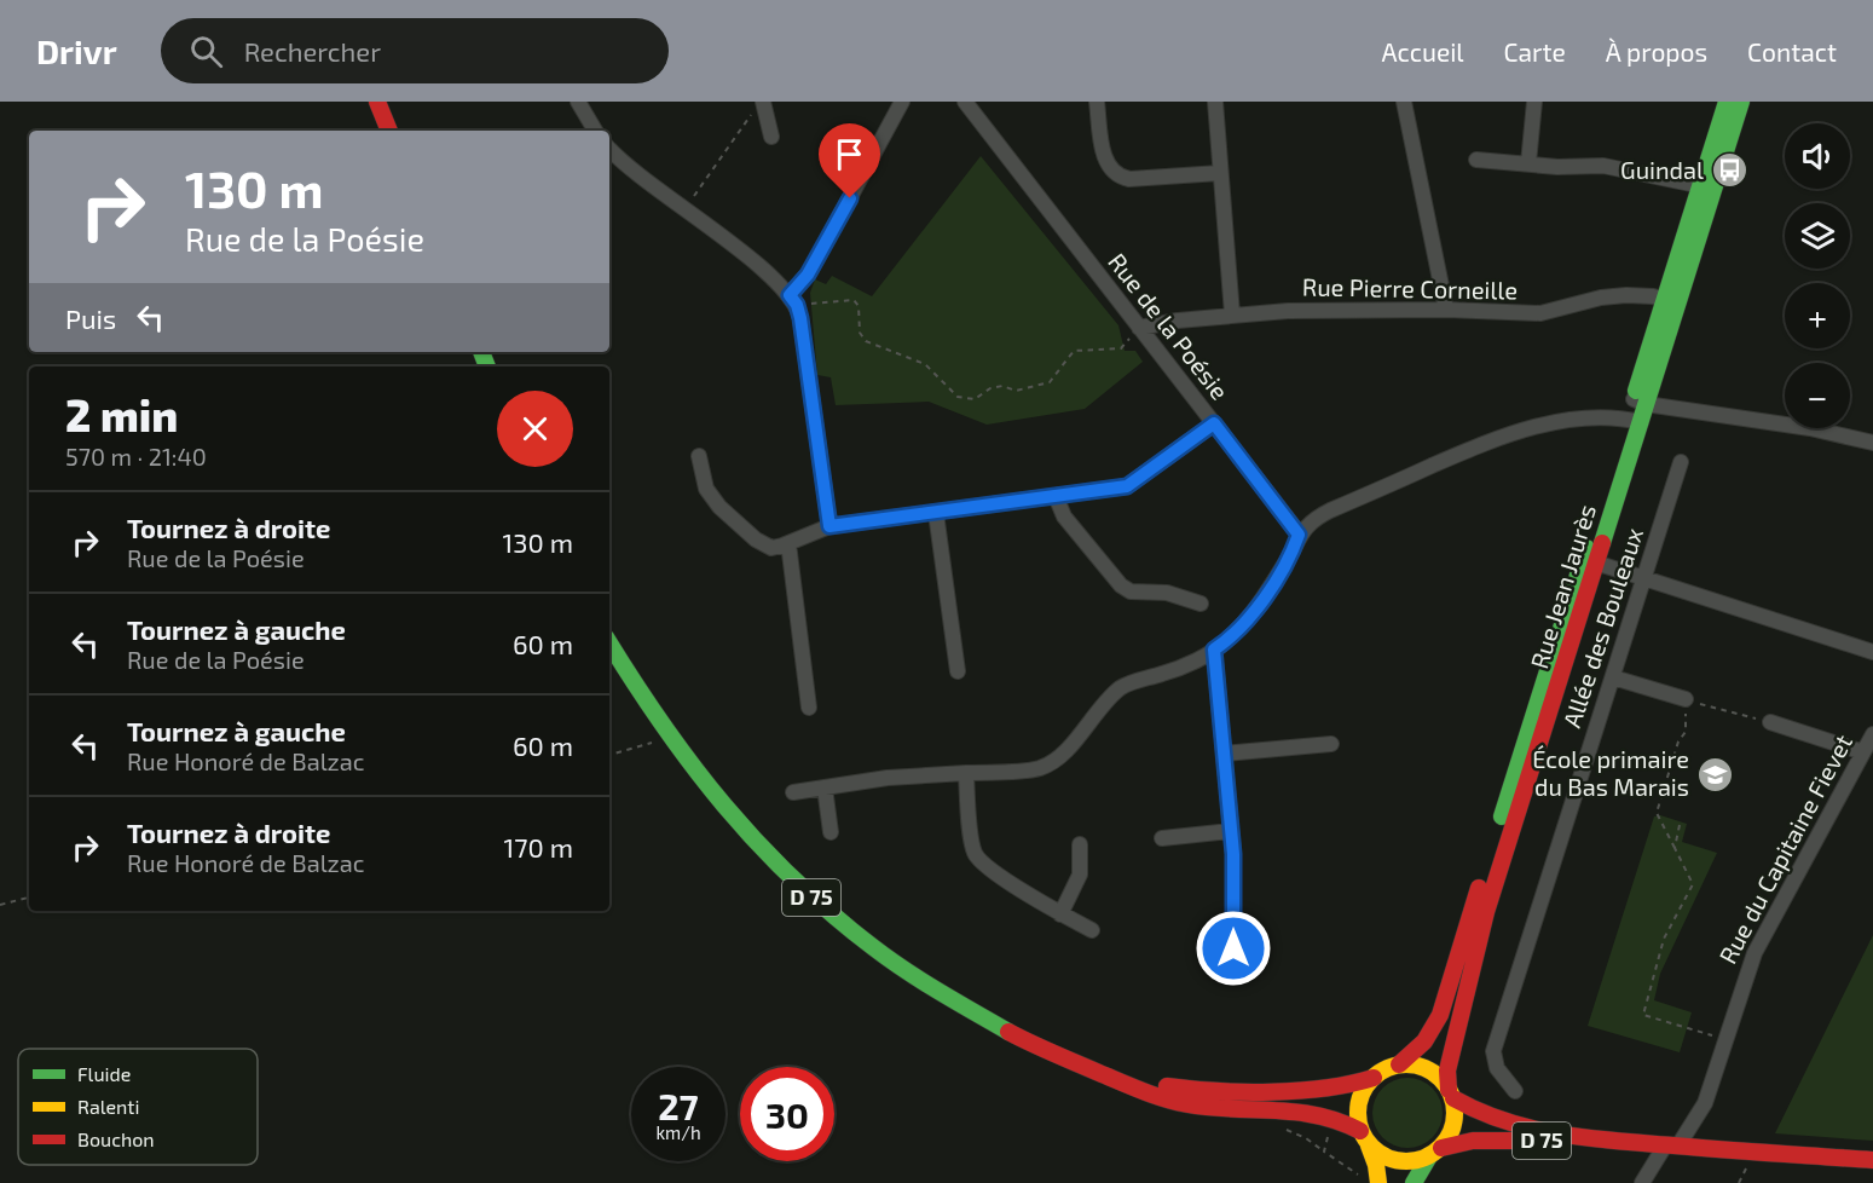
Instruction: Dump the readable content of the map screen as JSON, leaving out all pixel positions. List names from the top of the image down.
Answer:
{
  "streets": {
    "main road": ["Rue Jean Jaurès", "D 75"],
    "street": [
      "Rue Pierre Corneille",
      "Rue de la Poésie",
      "Allée des Bouleaux",
      "Rue du Capitaine Fievet"
    ]
  },
  "crossings": [
    ["Rue Pierre Corneille", "Rue de la Poésie"],
    ["Rue Pierre Corneille", "Rue Jean Jaurès"],
    ["Rue Jean Jaurès", "D 75"],
    ["Rue du Capitaine Fievet", "D 75"]
  ],
  "places": {
    "bus stop": ["Guindal"],
    "school or university": ["École primaire du Bas Marais"]
  },
  "legend": ["Fluide", "Ralenti", "Bouchon"],
  "page": {
    "header": "Drivr",
    "search": "Rechercher",
    "nav": [
      "Accueil",
      "Carte",
      "À propos",
      "Contact"
    ],
    "map_buttons": ["+", "−"],
    "turn": ["130 m", "Rue de la Poésie"],
    "then": "Puis",
    "heading": ["2 min", "570 m · 21:40"],
    "list": [
      {
        "name": "Tournez à droite",
        "note": "Rue de la Poésie",
        "value": "130 m"
      },
      {
        "name": "Tournez à gauche",
        "note": "Rue de la Poésie",
        "value": "60 m"
      },
      {
        "name": "Tournez à gauche",
        "note": "Rue Honoré de Balzac",
        "value": "60 m"
      },
      {
        "name": "Tournez à droite",
        "note": "Rue Honoré de Balzac",
        "value": "170 m"
      }
    ],
    "speed": "27 km/h",
    "limit": "30"
  }
}
